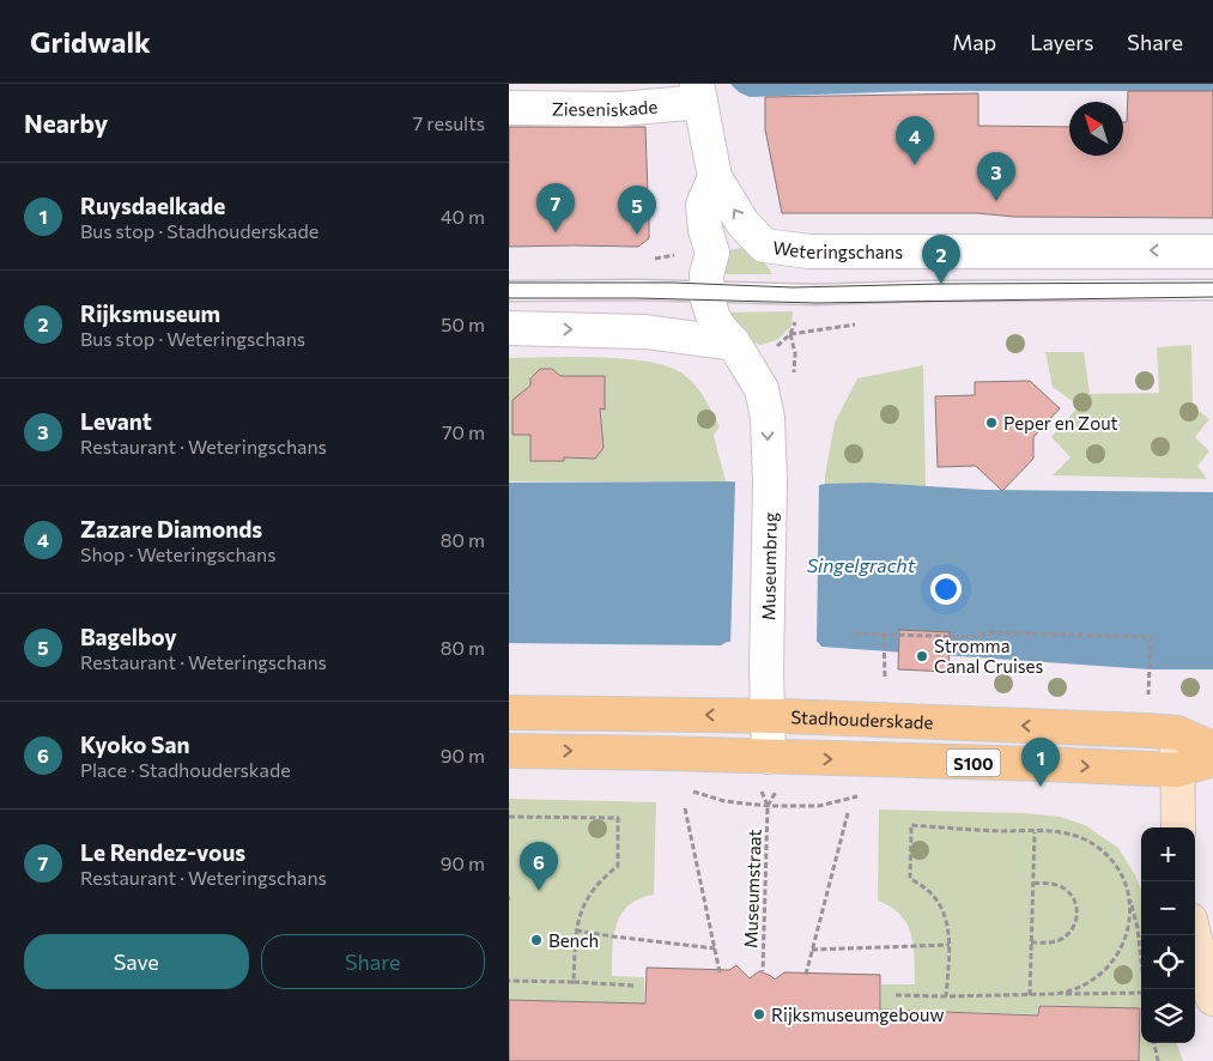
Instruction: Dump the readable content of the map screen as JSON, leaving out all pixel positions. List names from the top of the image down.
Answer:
{
  "streets": {
    "main road": ["Stadhouderskade", "S100"],
    "street": ["Zieseniskade", "Weteringschans", "Museumbrug"],
    "path": ["Museumstraat"]
  },
  "crossings": [
    ["Zieseniskade", "Weteringschans"],
    ["Museumbrug", "Stadhouderskade"],
    ["Museumbrug", "S100"]
  ],
  "one_way": ["Museumbrug"],
  "water": ["Singelgracht"],
  "places": [
    "Peper en Zout",
    "Stromma Canal Cruises",
    "Bench",
    "Rijksmuseumgebouw"
  ],
  "north": "top left",
  "page": {
    "header": "Gridwalk",
    "nav": ["Map", "Layers", "Share"],
    "heading": ["Nearby", "7 results"],
    "pins": [
      "4",
      "3",
      "7",
      "5",
      "2",
      "1",
      "6"
    ],
    "list": [
      {
        "mark": "1",
        "name": "Ruysdaelkade",
        "note": "Bus stop · Stadhouderskade",
        "value": "40 m"
      },
      {
        "mark": "2",
        "name": "Rijksmuseum",
        "note": "Bus stop · Weteringschans",
        "value": "50 m"
      },
      {
        "mark": "3",
        "name": "Levant",
        "note": "Restaurant · Weteringschans",
        "value": "70 m"
      },
      {
        "mark": "4",
        "name": "Zazare Diamonds",
        "note": "Shop · Weteringschans",
        "value": "80 m"
      },
      {
        "mark": "5",
        "name": "Bagelboy",
        "note": "Restaurant · Weteringschans",
        "value": "80 m"
      },
      {
        "mark": "6",
        "name": "Kyoko San",
        "note": "Place · Stadhouderskade",
        "value": "90 m"
      },
      {
        "mark": "7",
        "name": "Le Rendez-vous",
        "note": "Restaurant · Weteringschans",
        "value": "90 m"
      }
    ],
    "map_buttons": ["+", "−"],
    "buttons": ["Save", "Share"]
  }
}
